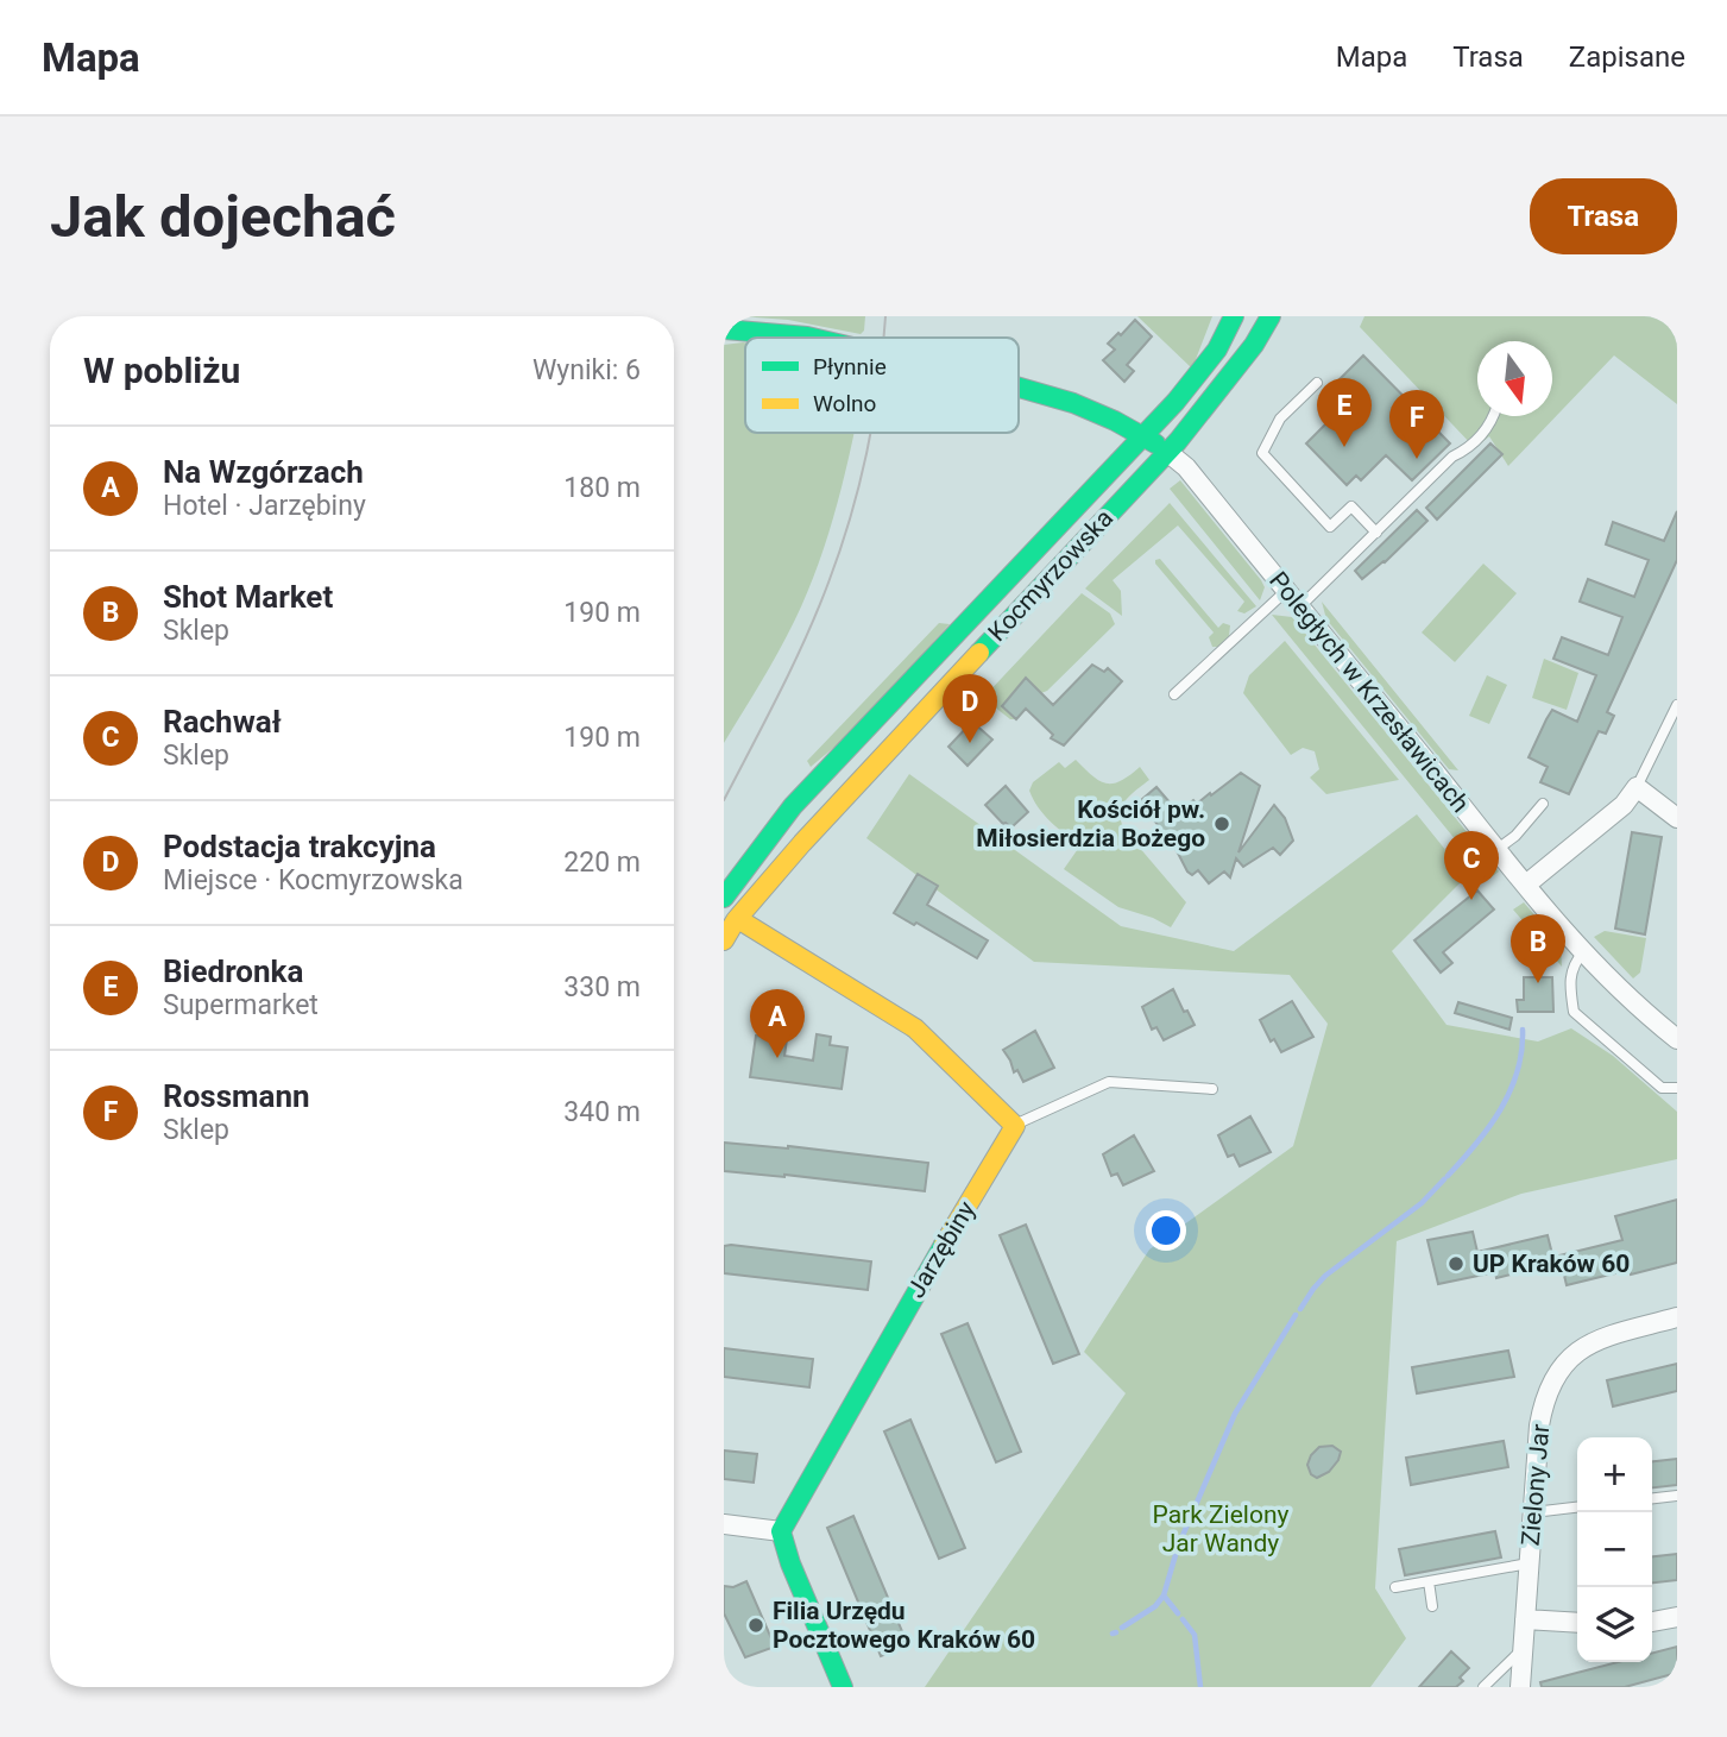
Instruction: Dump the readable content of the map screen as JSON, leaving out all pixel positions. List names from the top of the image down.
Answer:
{
  "streets": {
    "main road": ["Kocmyrzowska", "Jarzębiny"],
    "street": ["Poległych w Krzesławicach", "Zielony Jar"]
  },
  "crossings": [
    ["Kocmyrzowska", "Poległych w Krzesławicach"]
  ],
  "parks": ["Park Zielony Jar Wandy"],
  "places": ["Kościół pw. Miłosierdzia Bożego", "UP Kraków 60", "Filia Urzędu Pocztowego Kraków 60"],
  "legend": ["Płynnie", "Wolno"],
  "north": "bottom",
  "page": {
    "header": "Mapa",
    "nav": ["Mapa", "Trasa", "Zapisane"],
    "buttons": "Trasa",
    "title": "Jak dojechać",
    "heading": ["W pobliżu", "Wyniki: 6"],
    "pins": [
      "E",
      "F",
      "D",
      "C",
      "B",
      "A"
    ],
    "list": [
      {
        "mark": "A",
        "name": "Na Wzgórzach",
        "note": "Hotel · Jarzębiny",
        "value": "180 m"
      },
      {
        "mark": "B",
        "name": "Shot Market",
        "note": "Sklep",
        "value": "190 m"
      },
      {
        "mark": "C",
        "name": "Rachwał",
        "note": "Sklep",
        "value": "190 m"
      },
      {
        "mark": "D",
        "name": "Podstacja trakcyjna",
        "note": "Miejsce · Kocmyrzowska",
        "value": "220 m"
      },
      {
        "mark": "E",
        "name": "Biedronka",
        "note": "Supermarket",
        "value": "330 m"
      },
      {
        "mark": "F",
        "name": "Rossmann",
        "note": "Sklep",
        "value": "340 m"
      }
    ],
    "map_buttons": ["+", "−"]
  }
}
